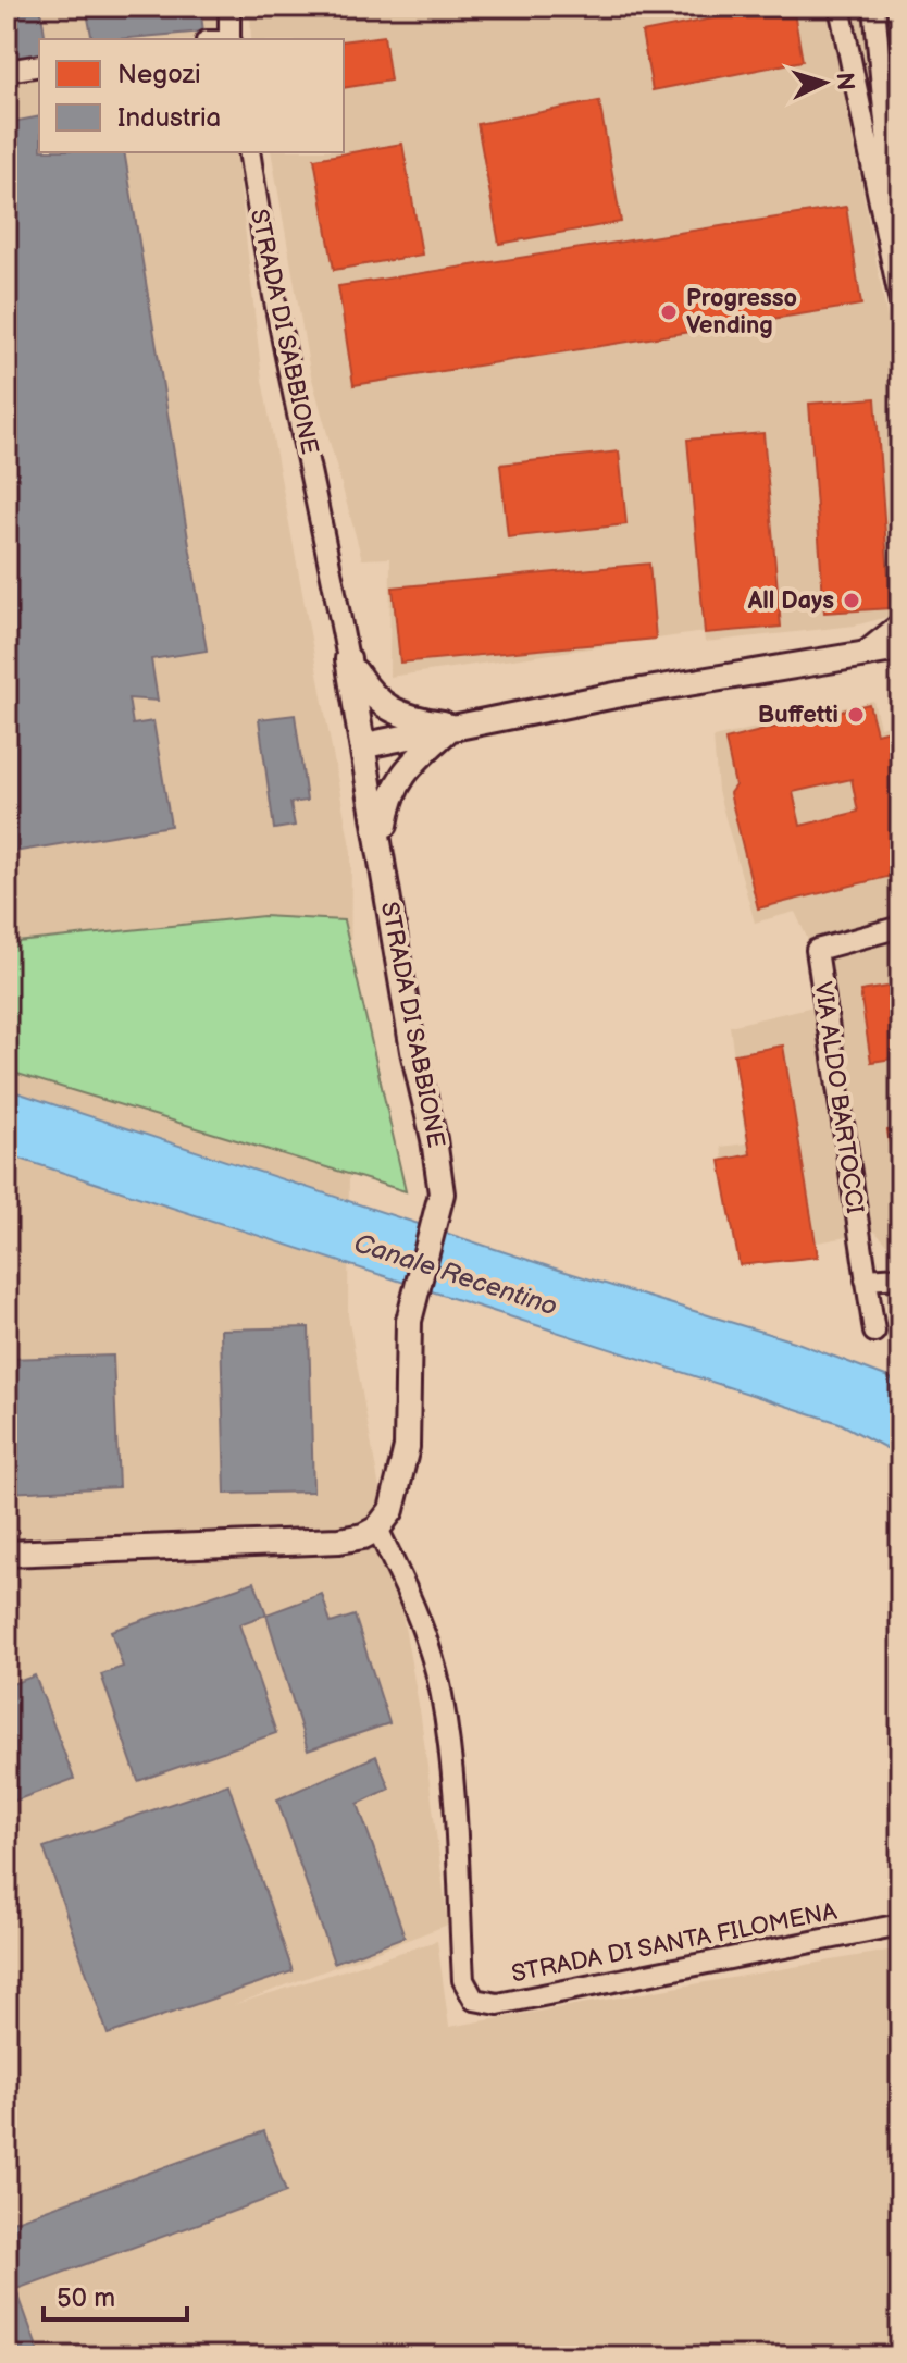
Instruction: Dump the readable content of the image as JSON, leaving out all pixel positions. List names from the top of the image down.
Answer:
{
  "streets": {
    "main road": ["STRADA DI SABBIONE"],
    "street": ["VIA ALDO BARTOCCI", "STRADA DI SANTA FILOMENA"]
  },
  "crossings": [
    ["STRADA DI SABBIONE", "STRADA DI SANTA FILOMENA"]
  ],
  "water": ["Canale Recentino"],
  "places": ["Progresso Vending", "All Days", "Buffetti"],
  "legend": ["Negozi", "Industria"],
  "scale_bar": "50 m",
  "north": "right"
}
